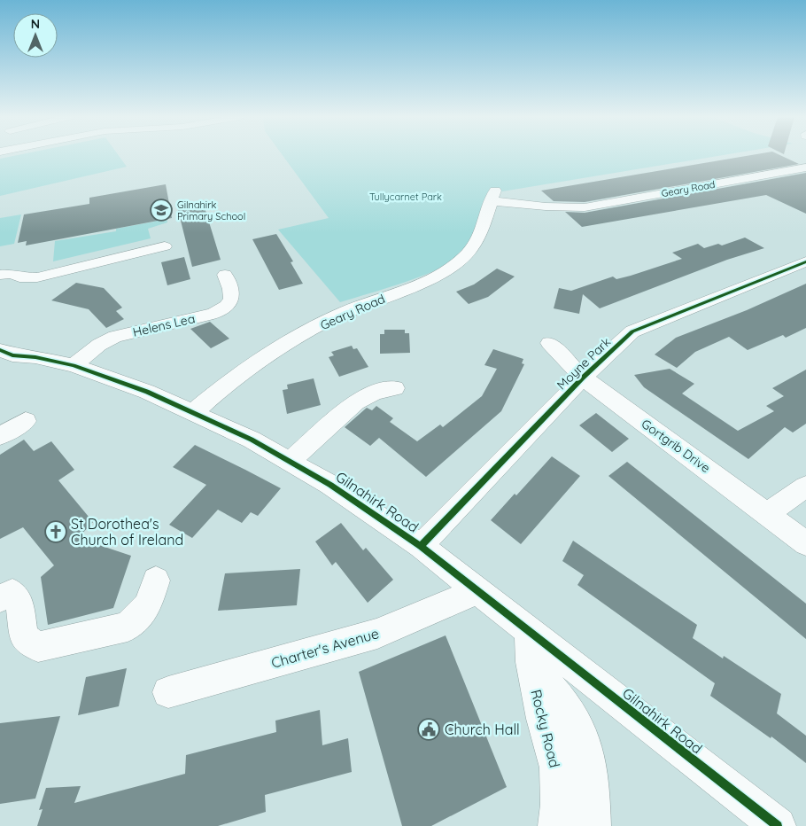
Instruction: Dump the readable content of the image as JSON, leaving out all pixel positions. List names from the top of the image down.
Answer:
{
  "streets": {
    "street": [
      "Geary Road",
      "Helens Lea",
      "Moyne Park",
      "Gortgrib Drive",
      "Gilnahirk Road",
      "Charter's Avenue",
      "Rocky Road"
    ]
  },
  "crossings": [
    ["Geary Road", "Gilnahirk Road"],
    ["Helens Lea", "Gilnahirk Road"],
    ["Moyne Park", "Gortgrib Drive"],
    ["Moyne Park", "Gilnahirk Road"],
    ["Gilnahirk Road", "Charter's Avenue"],
    ["Gilnahirk Road", "Rocky Road"]
  ],
  "parks": ["Tullycarnet Park"],
  "places": {
    "school or university": ["Gilnahirk Primary School"],
    "church": ["St Dorothea's Church of Ireland"],
    "public building": ["Church Hall"]
  },
  "north": "top"
}
